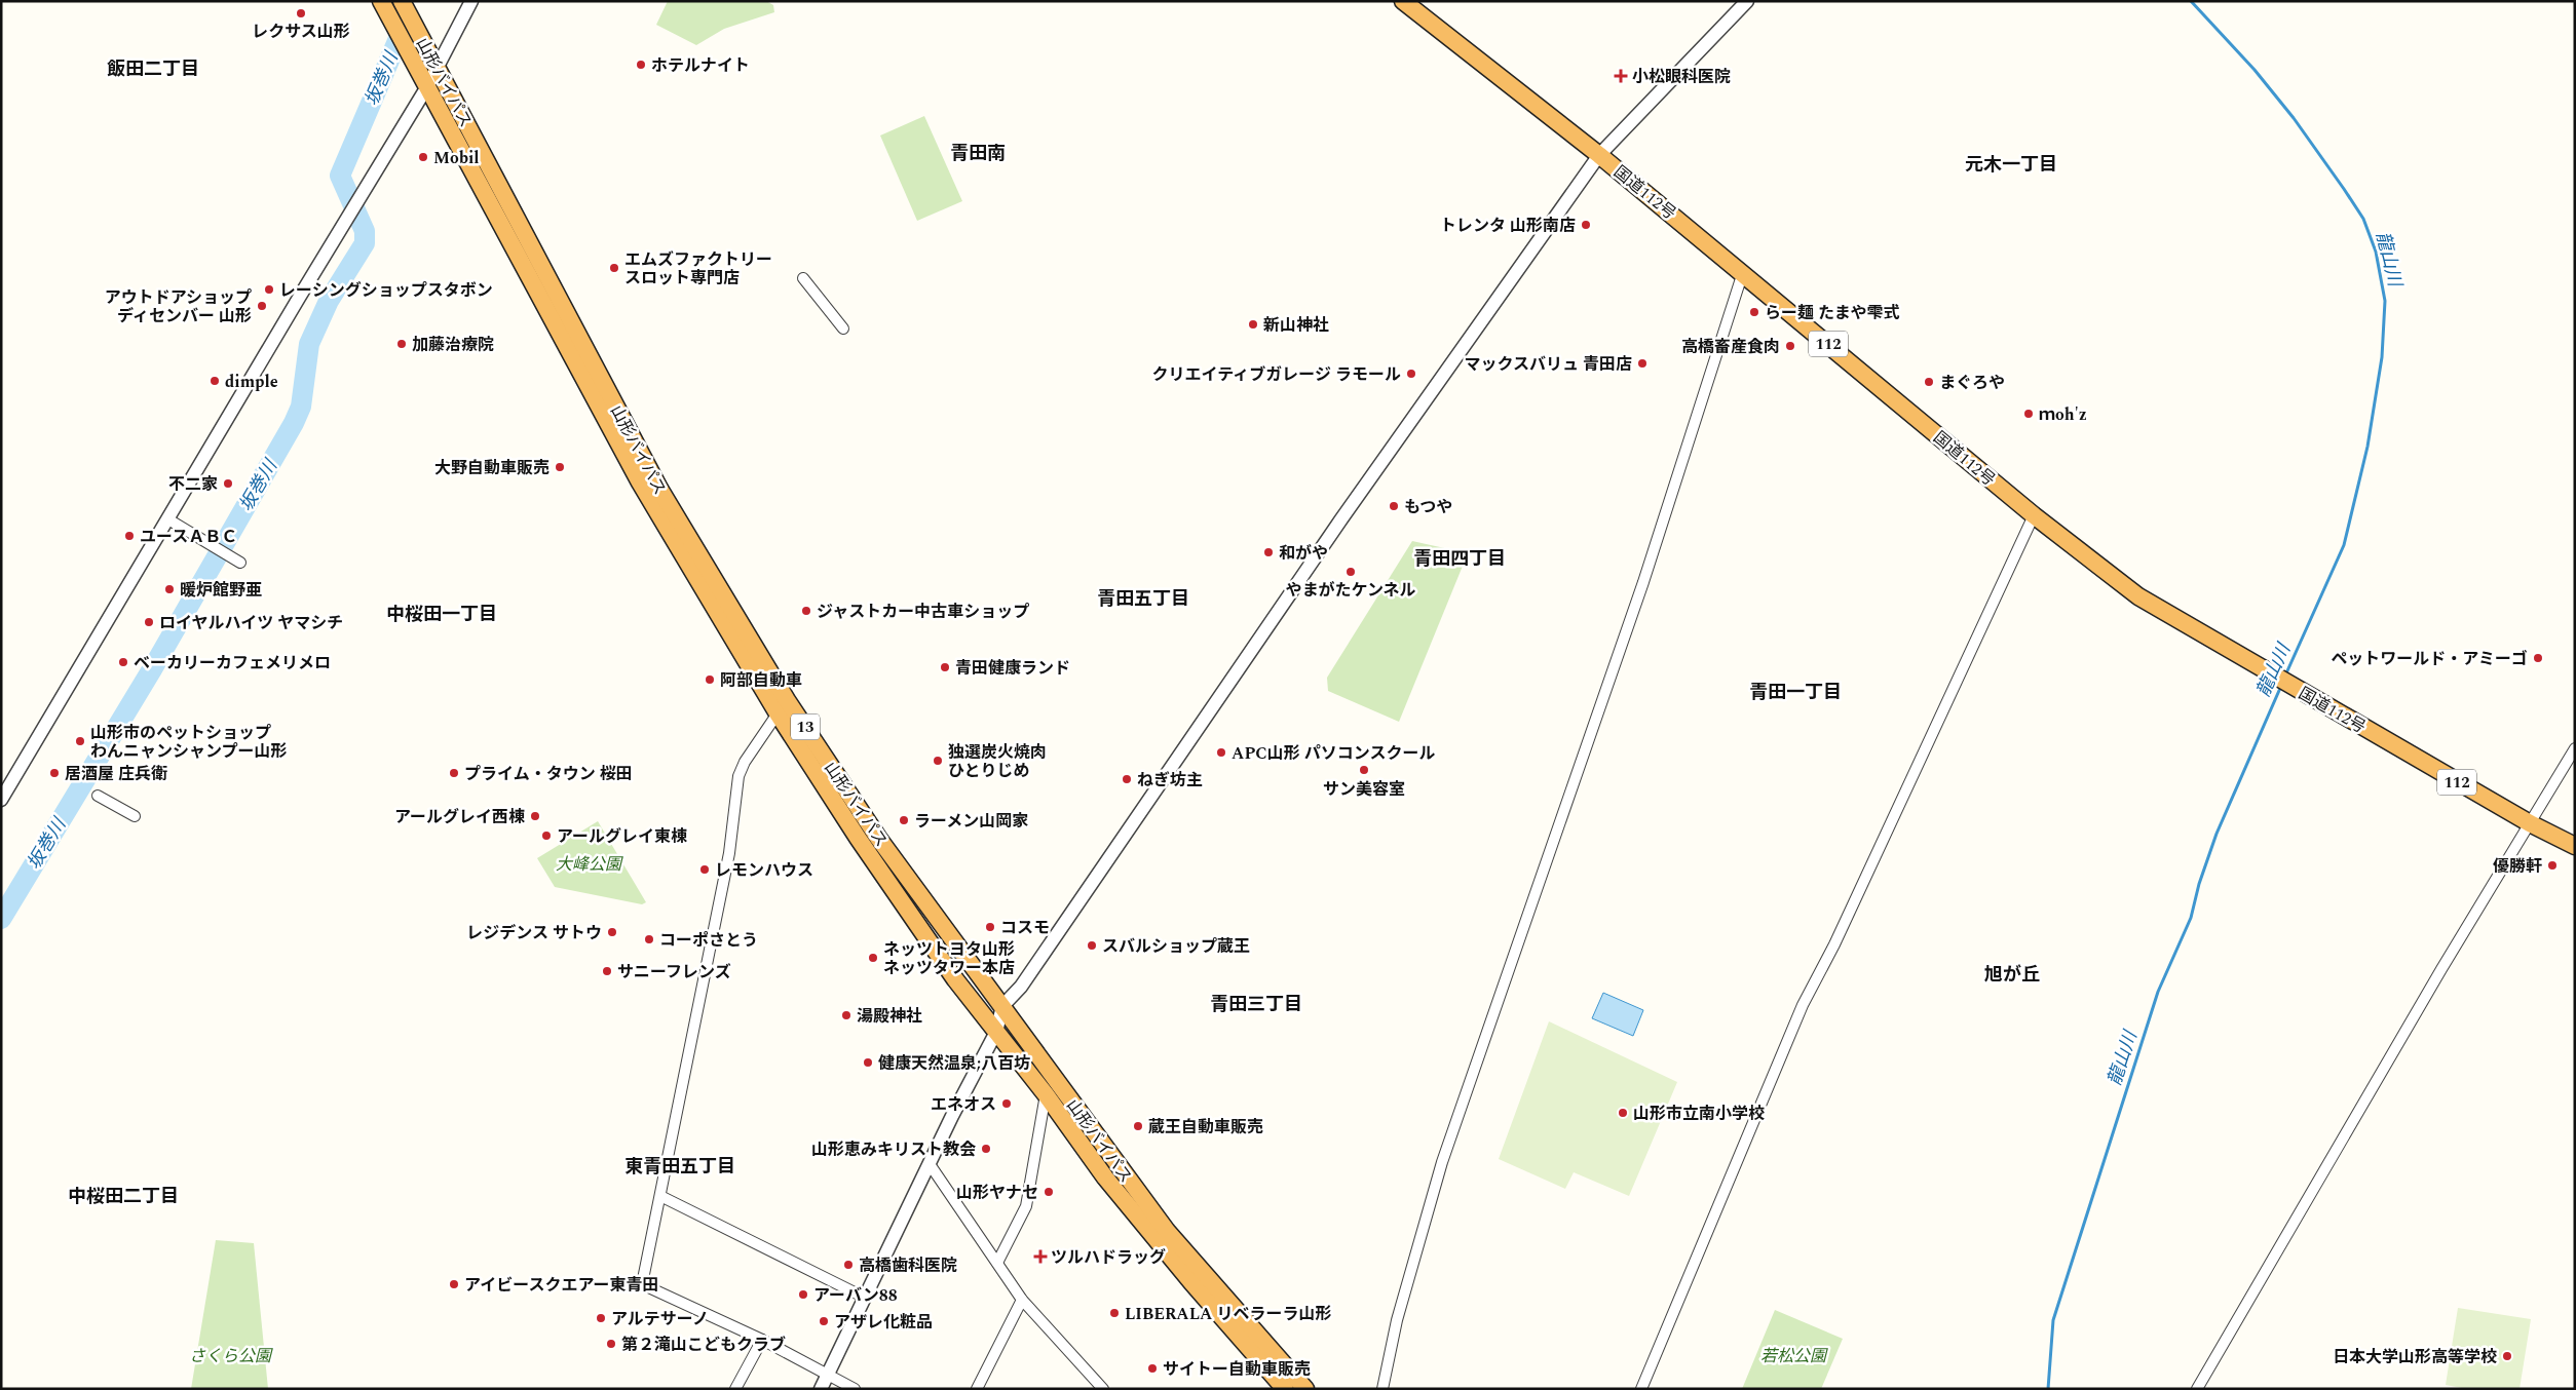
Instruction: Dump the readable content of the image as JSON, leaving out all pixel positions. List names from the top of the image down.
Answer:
{
  "streets": {
    "highway": [
      "山形バイパス",
      "国道112号",
      "112",
      "13"
    ]
  },
  "districts": [
    "飯田二丁目",
    "青田南",
    "元木一丁目",
    "青田四丁目",
    "青田五丁目",
    "中桜田一丁目",
    "青田一丁目",
    "旭が丘",
    "青田三丁目",
    "東青田五丁目",
    "中桜田二丁目"
  ],
  "water": ["坂巻川", "龍山川"],
  "parks": ["大峰公園", "さくら公園", "若松公園"],
  "places": {
    "other": [
      "レクサス山形",
      "ホテルナイト",
      "Mobil",
      "トレンタ 山形南店",
      "エムズファクトリー スロット専門店",
      "レーシングショップスタボン",
      "アウトドアショップ ディセンバー 山形",
      "らー麺 たまや雫式",
      "新山神社",
      "加藤治療院",
      "高橋畜産食肉",
      "マックスバリュ 青田店",
      "クリエイティブガレージ ラモール",
      "dimple",
      "まぐろや",
      "ｍoh'z",
      "大野自動車販売",
      "不二家",
      "もつや",
      "ユースＡＢＣ",
      "和がや",
      "やまがたケンネル",
      "暖炉館野亜",
      "ジャストカー中古車ショップ",
      "ロイヤルハイツ ヤマシチ",
      "ペットワールド・アミーゴ",
      "ベーカリーカフェメリメロ",
      "青田健康ランド",
      "阿部自動車",
      "山形市のペットショップ わんニャンシャンプー山形",
      "APC山形 パソコンスクール",
      "独選炭火焼肉 ひとりじめ",
      "サン美容室",
      "居酒屋 庄兵衛",
      "プライム・タウン 桜田",
      "ねぎ坊主",
      "アールグレイ西棟",
      "ラーメン山岡家",
      "アールグレイ東棟",
      "優勝軒",
      "レモンハウス",
      "コスモ",
      "レジデンス サトウ",
      "コーポさとう",
      "スバルショップ蔵王",
      "ネッツトヨタ山形 ネッツタワー本店",
      "サニーフレンズ",
      "湯殿神社",
      "健康天然温泉;八百坊",
      "エネオス",
      "山形市立南小学校",
      "蔵王自動車販売",
      "山形恵みキリスト教会",
      "山形ヤナセ",
      "高橋歯科医院",
      "アイビースクエアー東青田",
      "アーバン88",
      "LIBERALA リベラーラ山形",
      "アルテサーノ",
      "アザレ化粧品",
      "第２滝山こどもクラブ",
      "日本大学山形高等学校",
      "サイトー自動車販売"
    ],
    "health": ["小松眼科医院", "ツルハドラッグ"]
  }
}
